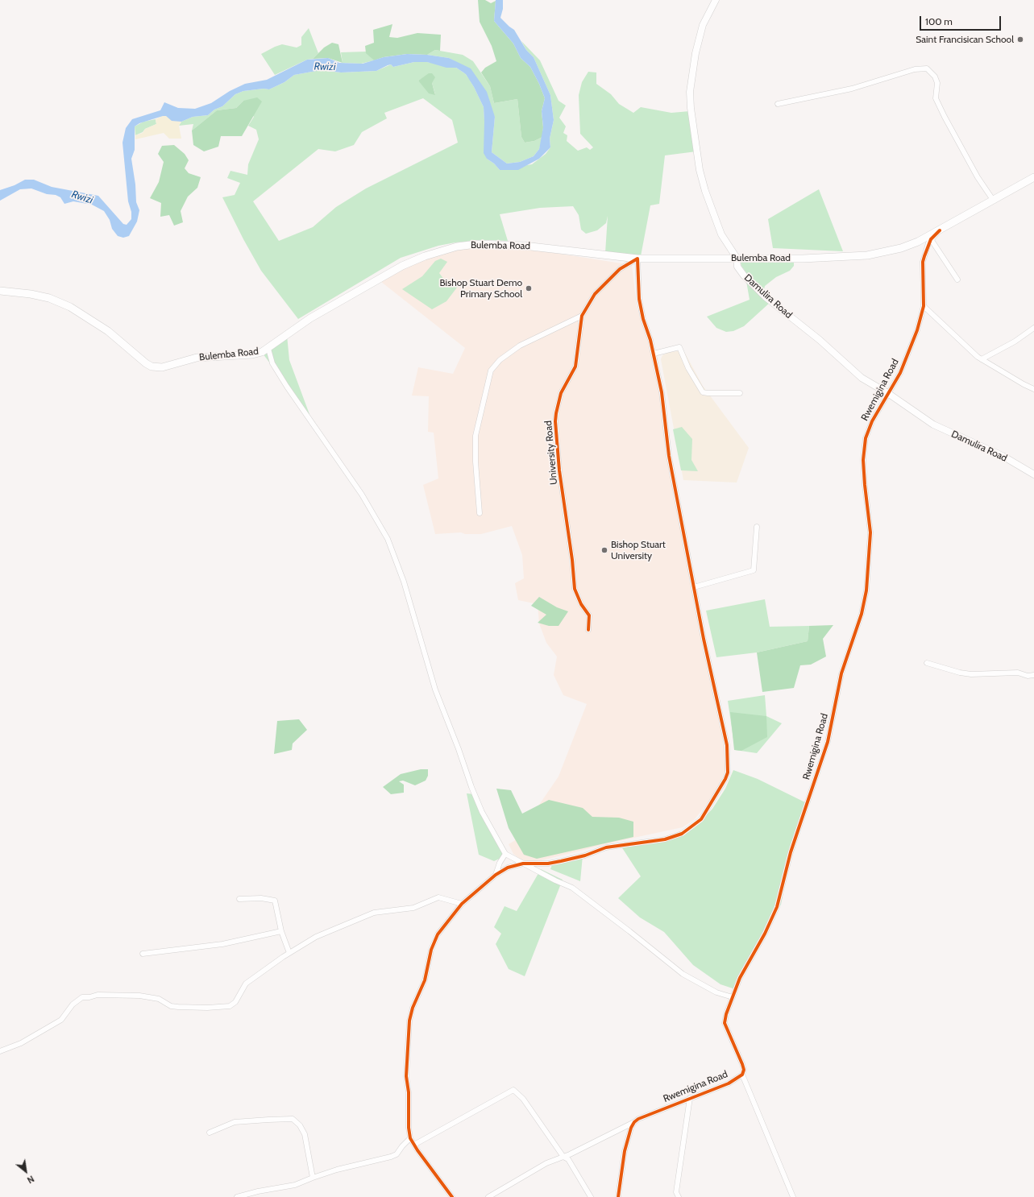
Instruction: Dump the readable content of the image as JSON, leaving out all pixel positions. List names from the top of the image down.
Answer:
{
  "streets": {
    "main road": ["Bulemba Road"],
    "street": ["Damulira Road", "Rwemigina Road", "University Road"]
  },
  "crossings": [
    ["Bulemba Road", "Damulira Road"],
    ["Bulemba Road", "Rwemigina Road"],
    ["Bulemba Road", "University Road"],
    ["Damulira Road", "Rwemigina Road"]
  ],
  "water": ["Rwizi"],
  "places": ["Saint Francisican School", "Bishop Stuart Demo Primary School", "Bishop Stuart University"],
  "scale_bar": "100 m",
  "north": "bottom right"
}
